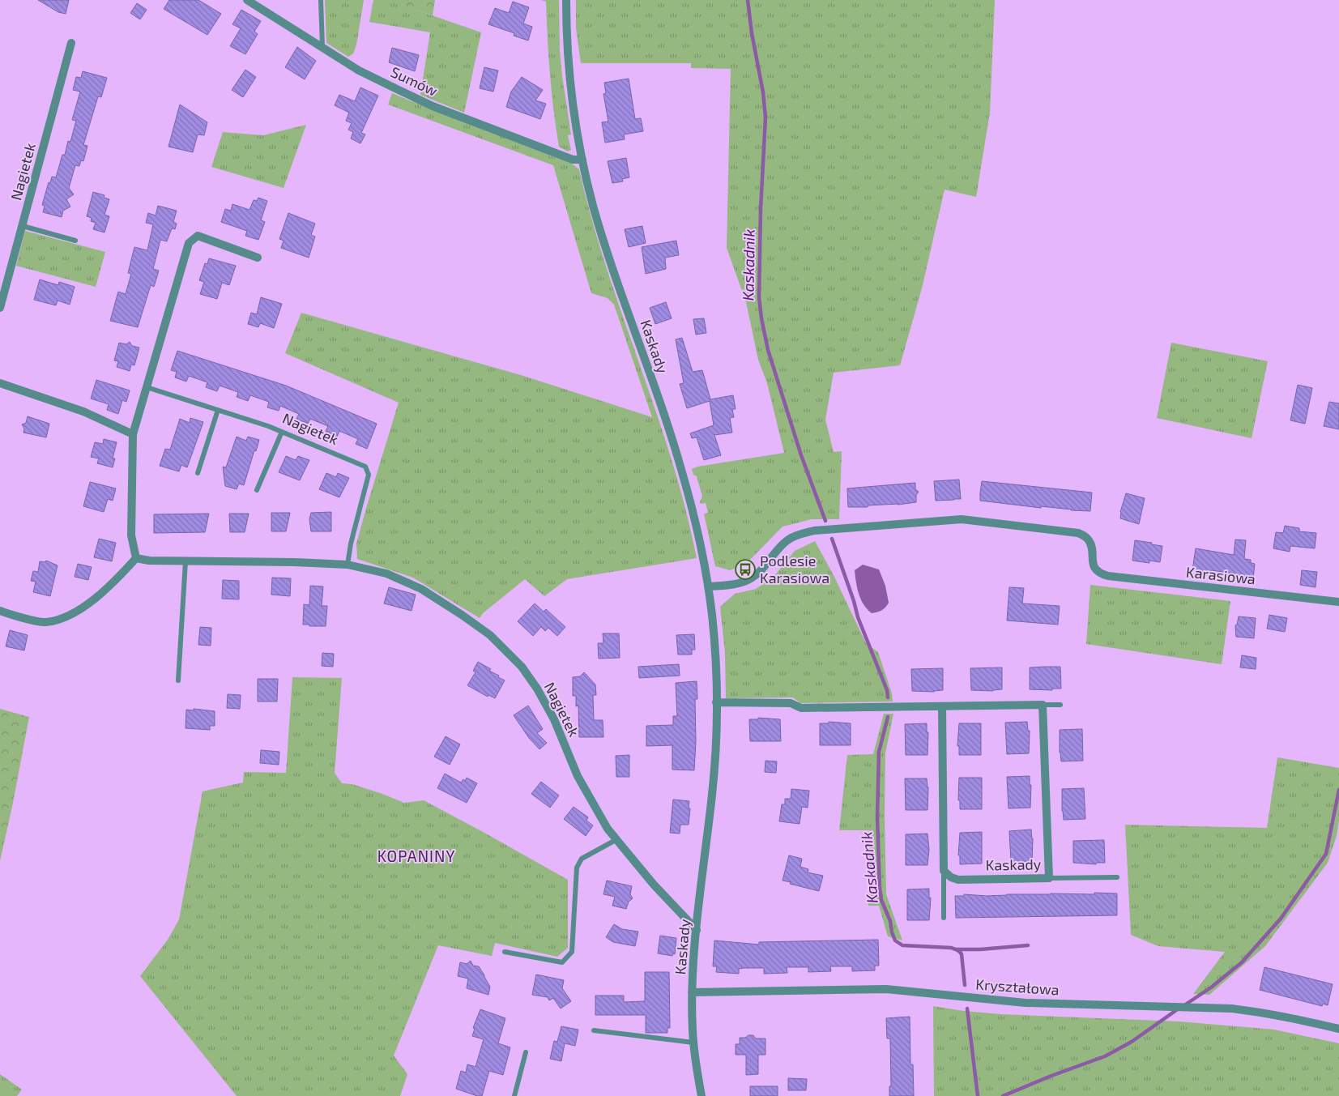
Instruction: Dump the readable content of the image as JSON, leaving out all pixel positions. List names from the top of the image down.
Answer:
{
  "streets": {
    "street": [
      "Sumów",
      "Nagietek",
      "Kaskady",
      "Karasiowa",
      "Kryształowa"
    ]
  },
  "crossings": [
    ["Sumów", "Kaskady"],
    ["Nagietek", "Kaskady"],
    ["Kaskady", "Karasiowa"],
    ["Kaskady", "Kryształowa"]
  ],
  "districts": ["KOPANINY"],
  "water": ["Kaskadnik"],
  "places": {
    "bus stop": ["Podlesie Karasiowa"]
  }
}
